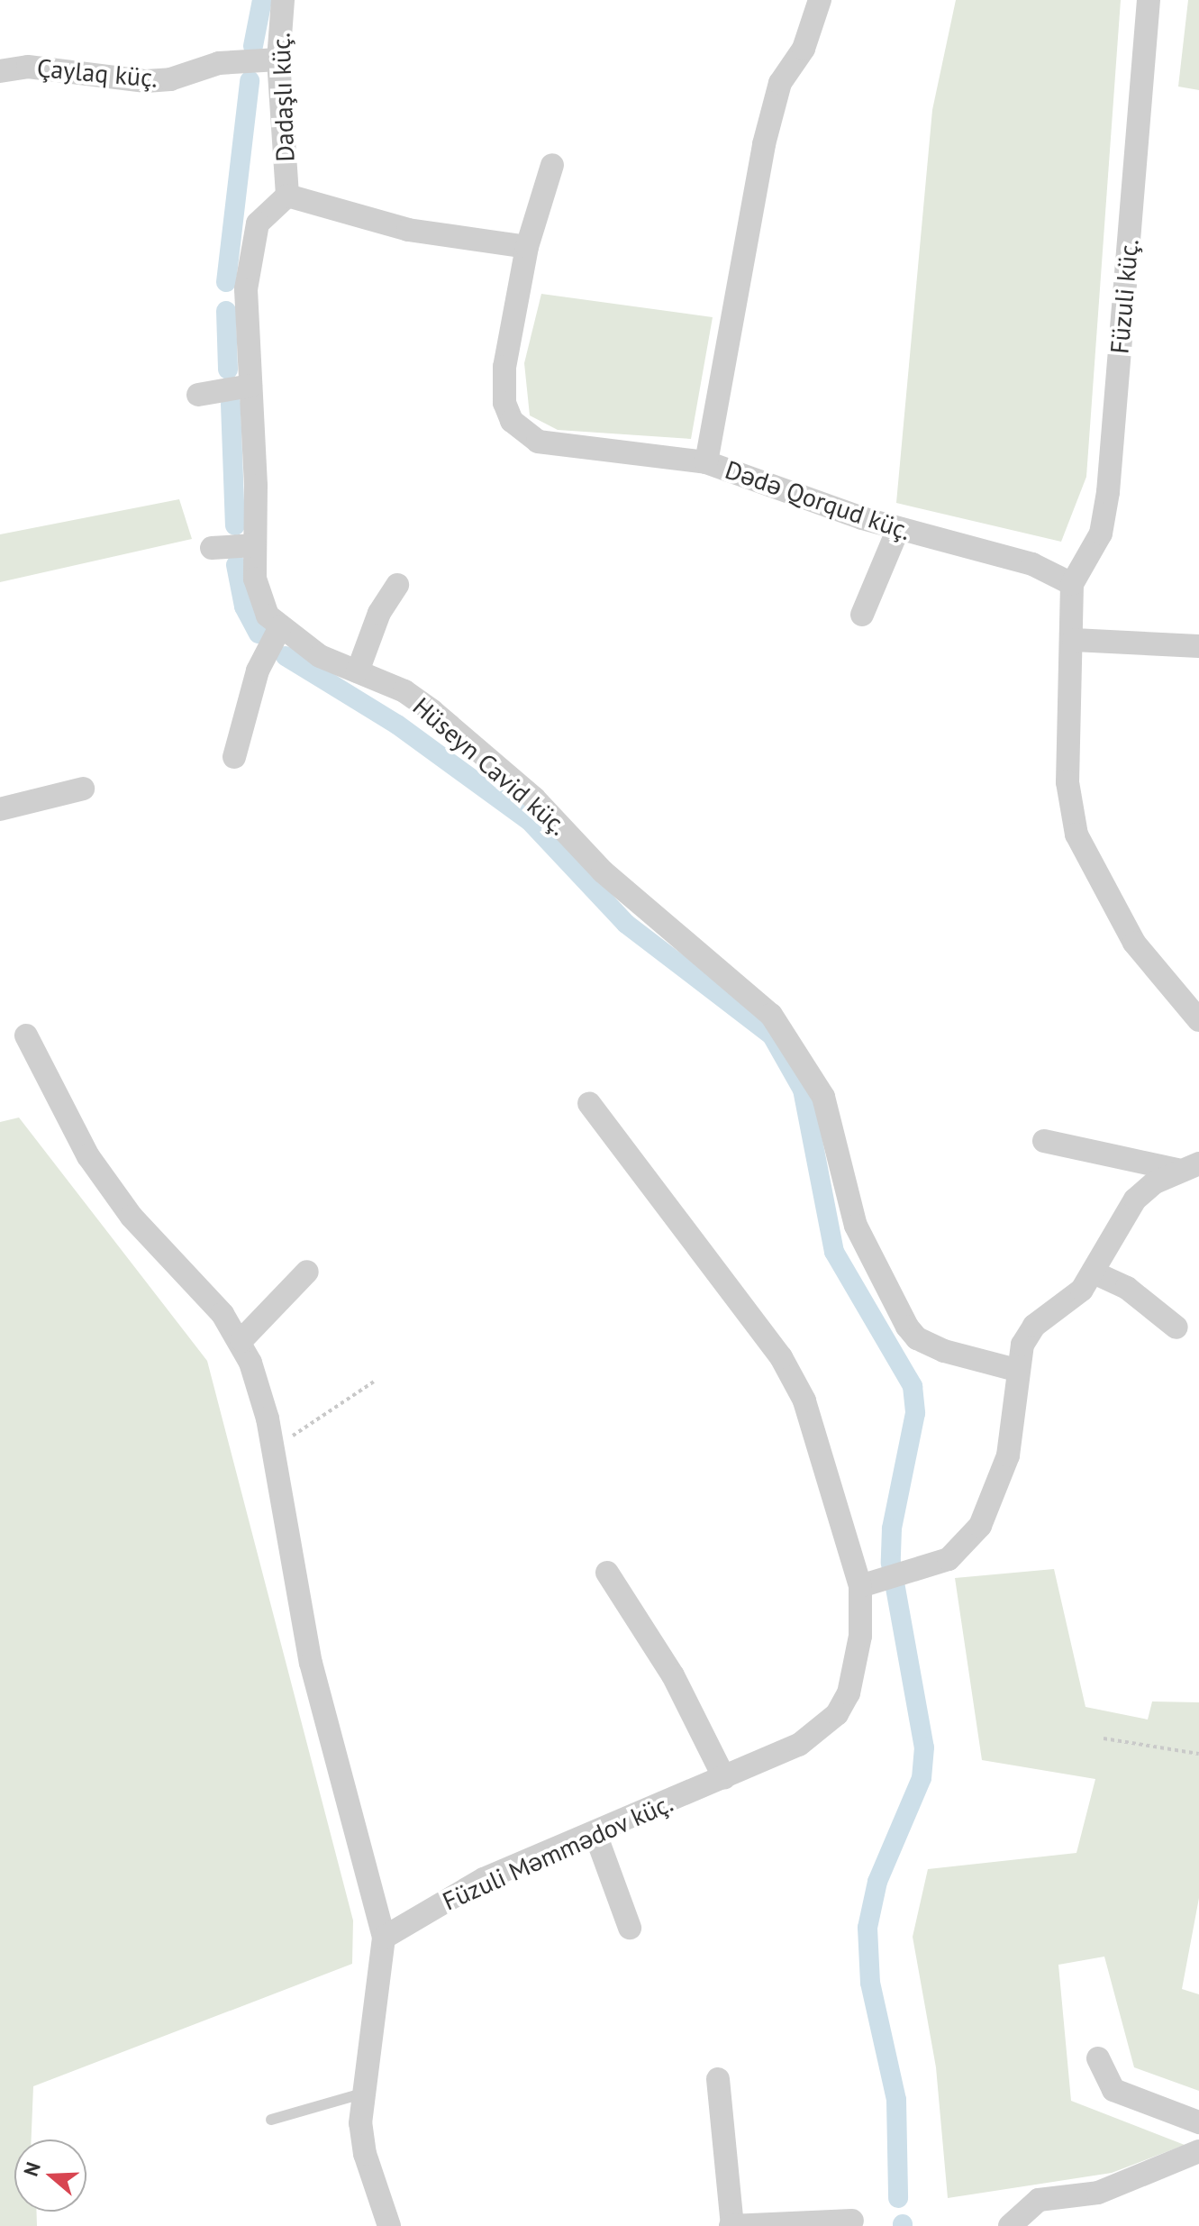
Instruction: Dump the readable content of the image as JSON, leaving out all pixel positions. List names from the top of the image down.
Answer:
{
  "streets": {
    "street": [
      "Çaylaq küç.",
      "Dadaşlı küç.",
      "Füzuli küç.",
      "Dədə Qorqud küç.",
      "Hüseyn Cavid küç.",
      "Füzuli Məmmədov küç."
    ]
  },
  "crossings": [
    ["Çaylaq küç.", "Dadaşlı küç."],
    ["Dadaşlı küç.", "Hüseyn Cavid küç."],
    ["Füzuli küç.", "Dədə Qorqud küç."]
  ],
  "north": "left"
}
